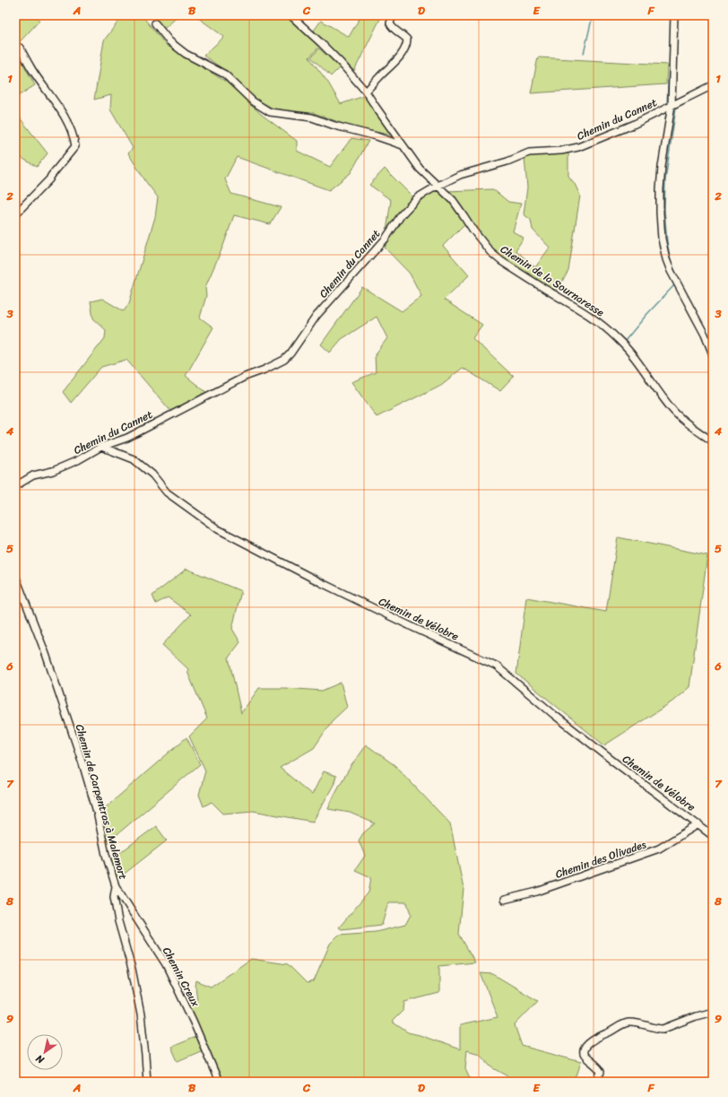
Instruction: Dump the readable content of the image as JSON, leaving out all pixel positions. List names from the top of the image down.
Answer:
{
  "streets": {
    "street": [
      "Chemin du Cannet",
      "Chemin de la Sournaresse",
      "Chemin de Vélobre",
      "Chemin de Carpentras à Malemort",
      "Chemin des Olivades",
      "Chemin Creux"
    ]
  },
  "crossings": [
    ["Chemin du Cannet", "Chemin de la Sournaresse"],
    ["Chemin du Cannet", "Chemin de Vélobre"],
    ["Chemin de Vélobre", "Chemin des Olivades"],
    ["Chemin de Carpentras à Malemort", "Chemin Creux"]
  ],
  "north": "bottom left",
  "grid": {
    "columns": [
      "A",
      "B",
      "C",
      "D",
      "E",
      "F"
    ],
    "rows": [
      "1",
      "2",
      "3",
      "4",
      "5",
      "6",
      "7",
      "8",
      "9"
    ]
  }
}
